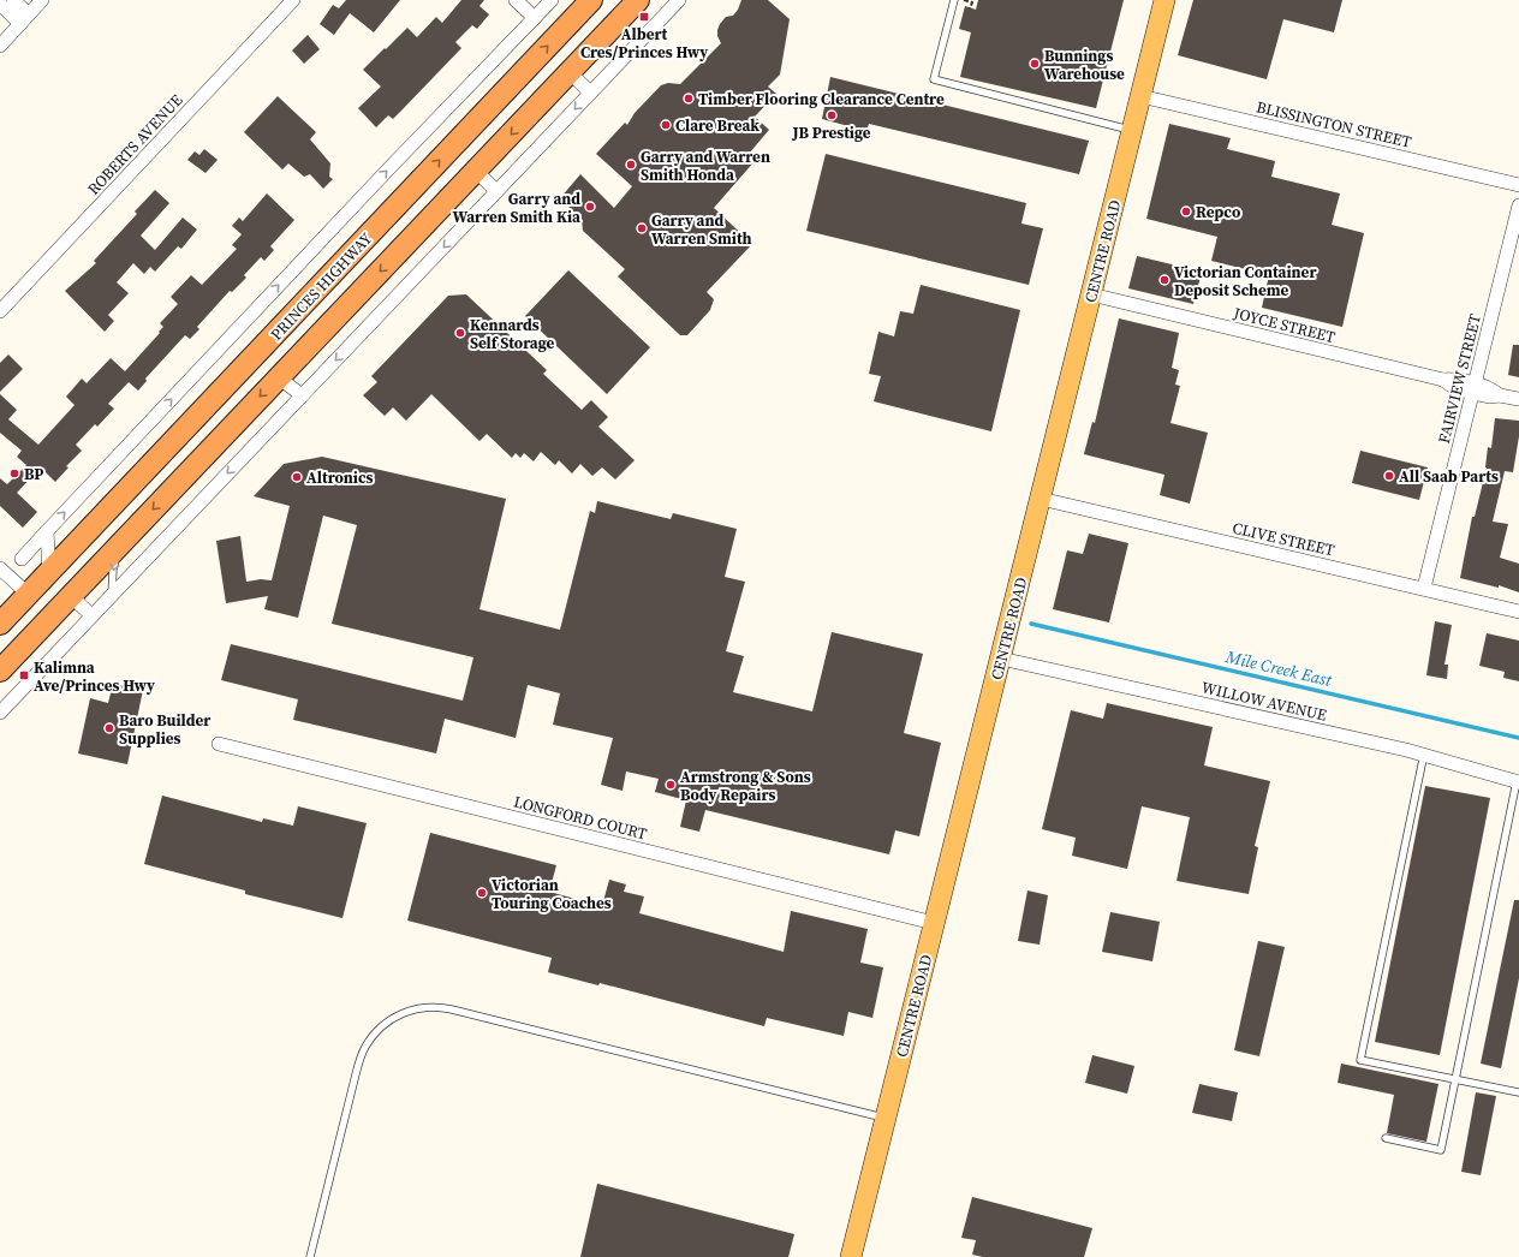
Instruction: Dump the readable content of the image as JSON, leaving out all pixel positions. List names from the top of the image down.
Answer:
{
  "streets": {
    "highway": ["PRINCES HIGHWAY"],
    "main road": ["CENTRE ROAD"],
    "street": [
      "BLISSINGTON STREET",
      "ROBERTS AVENUE",
      "JOYCE STREET",
      "FAIRVIEW STREET",
      "CLIVE STREET",
      "WILLOW AVENUE",
      "LONGFORD COURT"
    ]
  },
  "crossings": [
    ["BLISSINGTON STREET", "CENTRE ROAD"],
    ["CENTRE ROAD", "JOYCE STREET"],
    ["CENTRE ROAD", "CLIVE STREET"],
    ["CENTRE ROAD", "WILLOW AVENUE"],
    ["CENTRE ROAD", "LONGFORD COURT"],
    ["JOYCE STREET", "FAIRVIEW STREET"],
    ["FAIRVIEW STREET", "CLIVE STREET"]
  ],
  "water": ["Mile Creek East"],
  "places": {
    "transit": ["Albert Cres/Princes Hwy", "Kalimna Ave/Princes Hwy"],
    "other": [
      "Bunnings Warehouse",
      "Timber Flooring Clearance Centre",
      "JB Prestige",
      "Clare Break",
      "Garry and Warren Smith Honda",
      "Garry and Warren Smith Kia",
      "Repco",
      "Garry and Warren Smith",
      "Victorian Container Deposit Scheme",
      "Kennards Self Storage",
      "BP",
      "All Saab Parts",
      "Altronics",
      "Baro Builder Supplies",
      "Armstrong & Sons Body Repairs",
      "Victorian Touring Coaches"
    ]
  }
}
